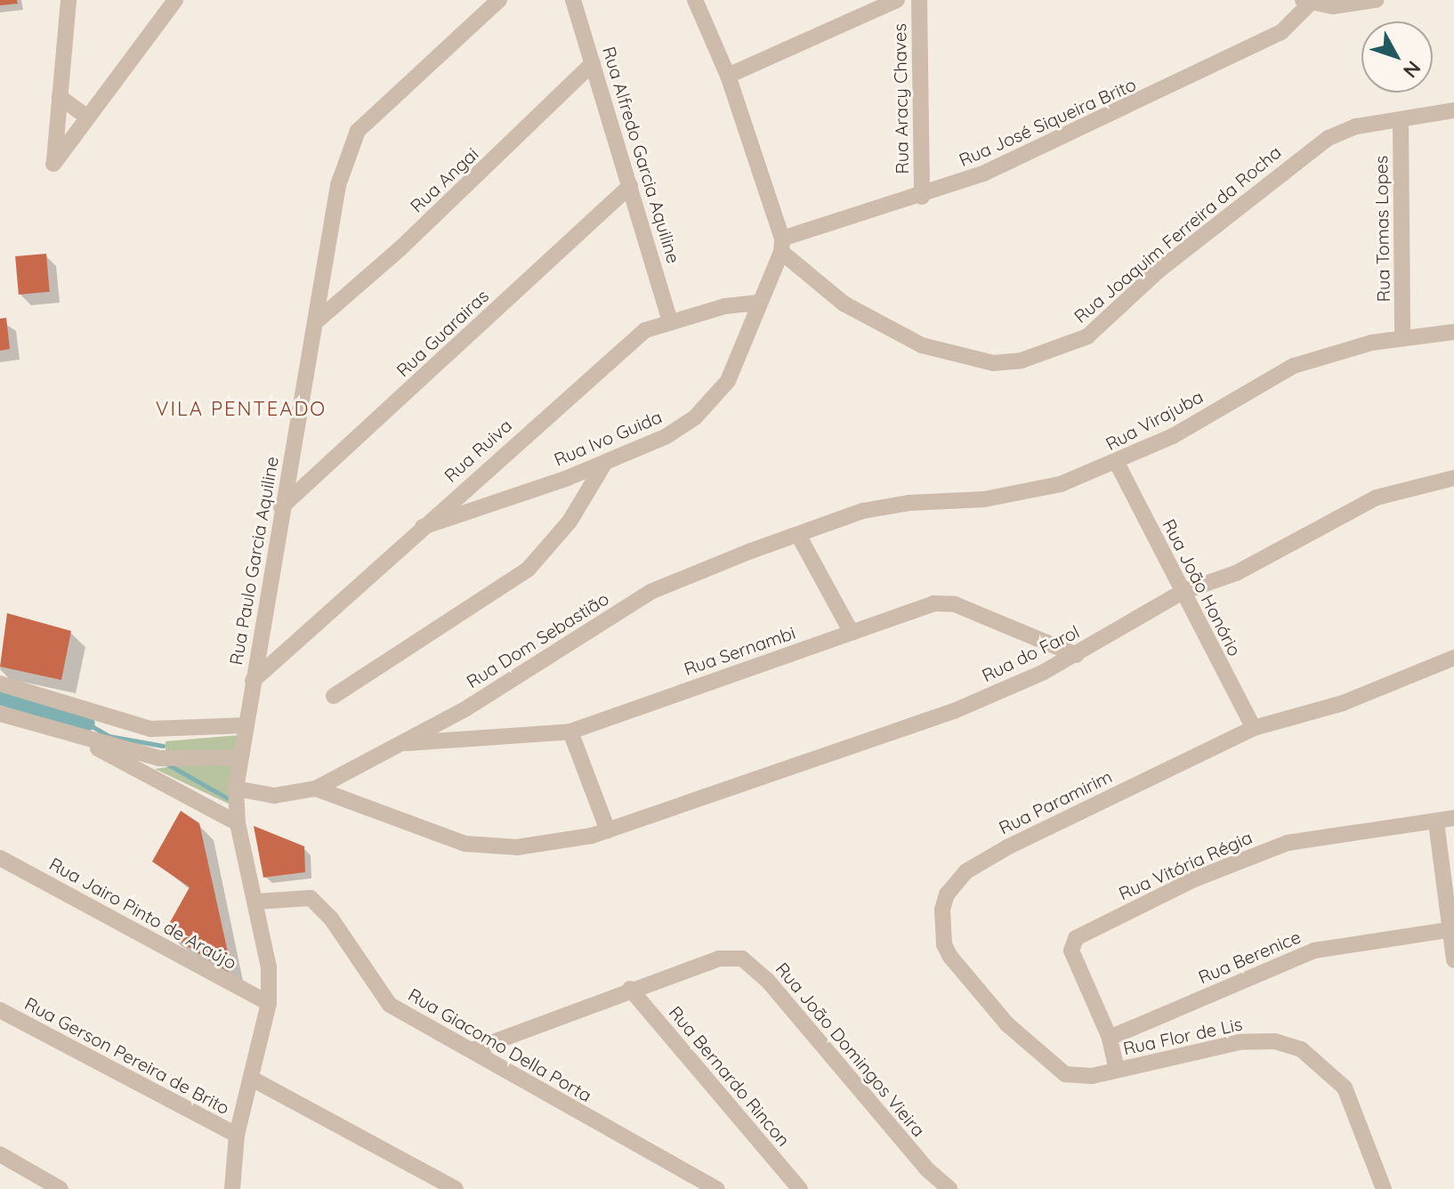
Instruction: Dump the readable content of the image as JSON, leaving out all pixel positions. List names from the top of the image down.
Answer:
{
  "streets": {
    "street": [
      "Rua Aracy Chaves",
      "Rua José Siqueira Brito",
      "Rua Alfredo Garcia Aquiline",
      "Rua Angai",
      "Rua Tomas Lopes",
      "Rua Joaquim Ferreira da Rocha",
      "Rua Guarairas",
      "Rua Virajuba",
      "Rua Ivo Guida",
      "Rua Ruiva",
      "Rua Paulo Garcia Aquiline",
      "Rua João Honório",
      "Rua Dom Sebastião",
      "Rua Sernambi",
      "Rua do Farol",
      "Rua Paramirim",
      "Rua Vitória Régia",
      "Rua Jairo Pinto de Araújo",
      "Rua Berenice",
      "Rua Flor de Lis",
      "Rua Giacomo Della Porta",
      "Rua João Domingos Vieira",
      "Rua Gerson Pereira de Brito",
      "Rua Bernardo Rincon"
    ]
  },
  "crossings": [
    ["Rua Aracy Chaves", "Rua José Siqueira Brito"],
    ["Rua José Siqueira Brito", "Rua Joaquim Ferreira da Rocha"],
    ["Rua José Siqueira Brito", "Rua Ivo Guida"],
    ["Rua Alfredo Garcia Aquiline", "Rua Angai"],
    ["Rua Alfredo Garcia Aquiline", "Rua Guarairas"],
    ["Rua Alfredo Garcia Aquiline", "Rua Ruiva"],
    ["Rua Angai", "Rua Paulo Garcia Aquiline"],
    ["Rua Tomas Lopes", "Rua Joaquim Ferreira da Rocha"],
    ["Rua Tomas Lopes", "Rua Virajuba"],
    ["Rua Joaquim Ferreira da Rocha", "Rua Ivo Guida"],
    ["Rua Guarairas", "Rua Paulo Garcia Aquiline"],
    ["Rua Virajuba", "Rua João Honório"],
    ["Rua Virajuba", "Rua Dom Sebastião"],
    ["Rua Ivo Guida", "Rua Ruiva"],
    ["Rua Ruiva", "Rua Paulo Garcia Aquiline"],
    ["Rua Paulo Garcia Aquiline", "Rua Dom Sebastião"],
    ["Rua Paulo Garcia Aquiline", "Rua Jairo Pinto de Araújo"],
    ["Rua Paulo Garcia Aquiline", "Rua Giacomo Della Porta"],
    ["Rua Paulo Garcia Aquiline", "Rua Gerson Pereira de Brito"],
    ["Rua João Honório", "Rua do Farol"],
    ["Rua João Honório", "Rua Paramirim"],
    ["Rua Dom Sebastião", "Rua Sernambi"],
    ["Rua Dom Sebastião", "Rua do Farol"],
    ["Rua Sernambi", "Rua do Farol"],
    ["Rua Paramirim", "Rua Vitória Régia"],
    ["Rua Paramirim", "Rua Flor de Lis"],
    ["Rua Vitória Régia", "Rua Berenice"],
    ["Rua Vitória Régia", "Rua Flor de Lis"],
    ["Rua Giacomo Della Porta", "Rua João Domingos Vieira"],
    ["Rua João Domingos Vieira", "Rua Bernardo Rincon"]
  ],
  "districts": ["VILA PENTEADO"],
  "north": "bottom right"
}
